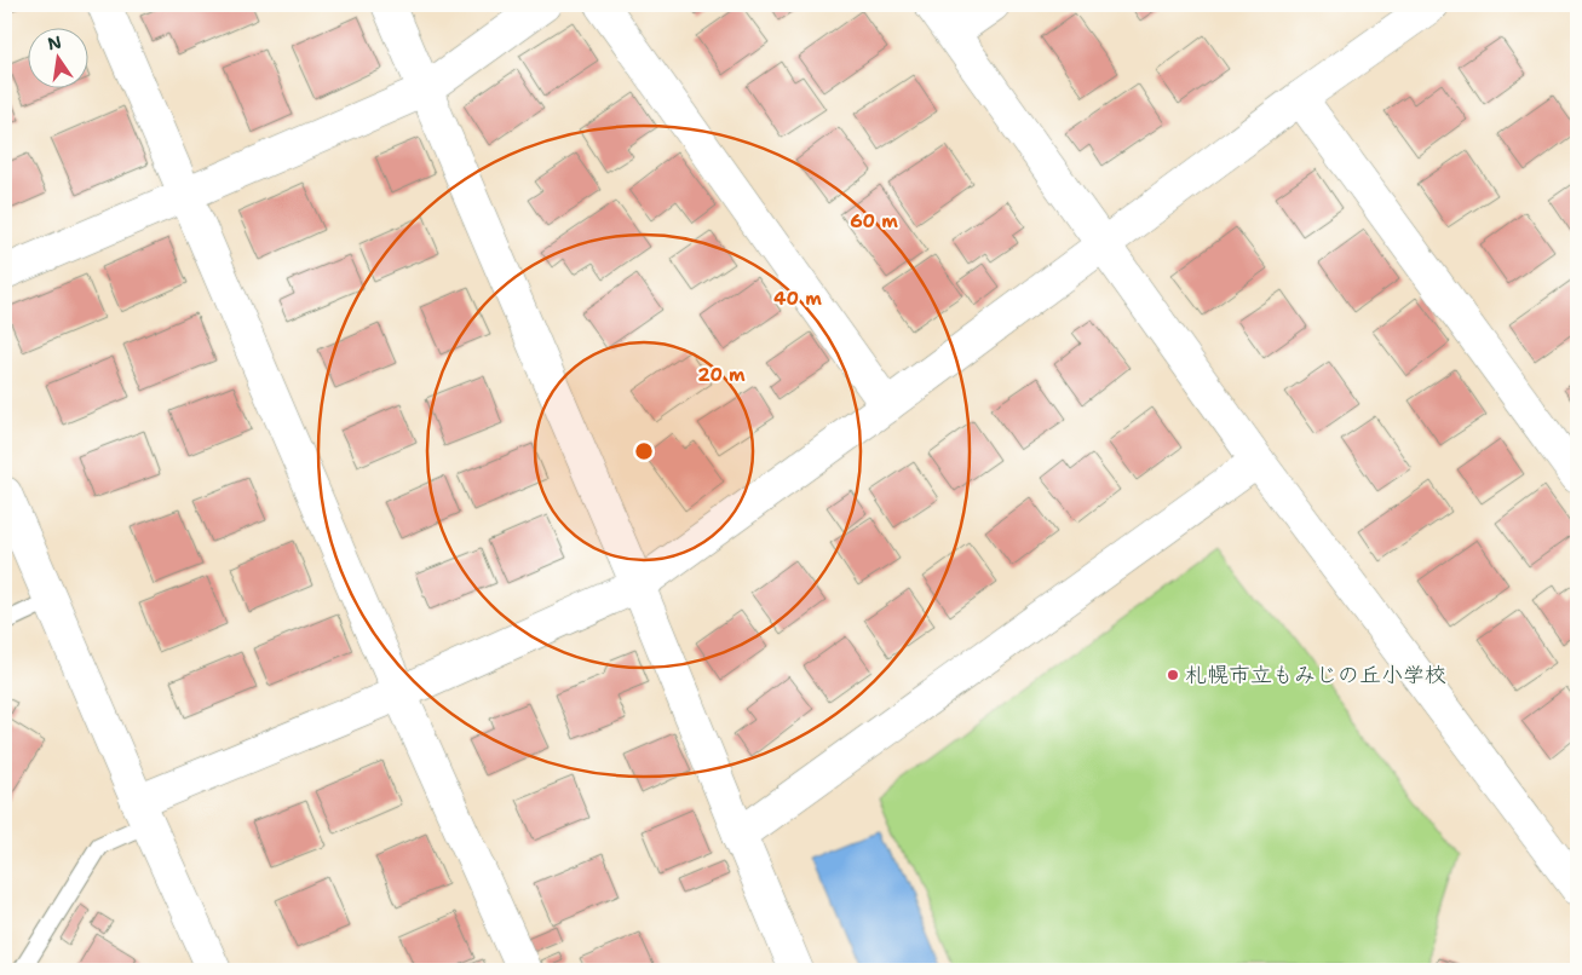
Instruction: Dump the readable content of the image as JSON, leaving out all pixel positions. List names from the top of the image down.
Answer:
{
  "places": ["札幌市立もみじの丘小学校"],
  "north": "top",
  "rings": ["60 m", "40 m", "20 m"]
}
